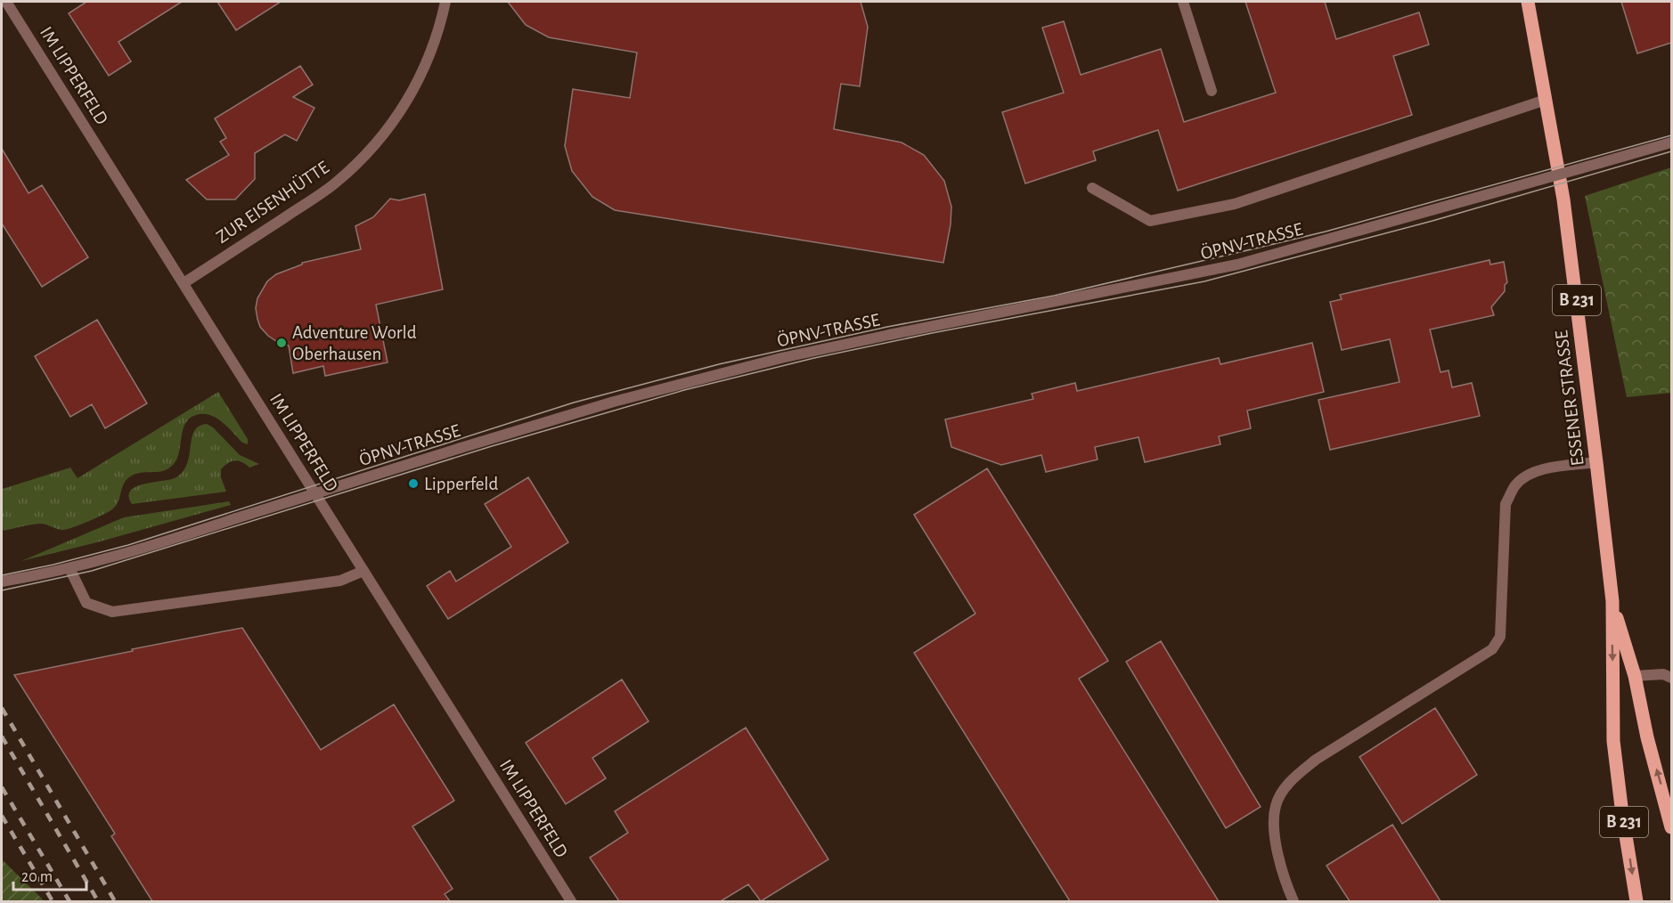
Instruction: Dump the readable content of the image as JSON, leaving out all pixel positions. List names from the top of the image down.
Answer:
{
  "streets": {
    "main road": ["B 231", "ESSENER STRASSE"],
    "street": ["IM LIPPERFELD", "ZUR EISENHÜTTE", "ÖPNV-TRASSE"]
  },
  "crossings": [
    ["IM LIPPERFELD", "ZUR EISENHÜTTE"]
  ],
  "places": ["Adventure World Oberhausen", "Lipperfeld"],
  "scale_bar": "20 m"
}
